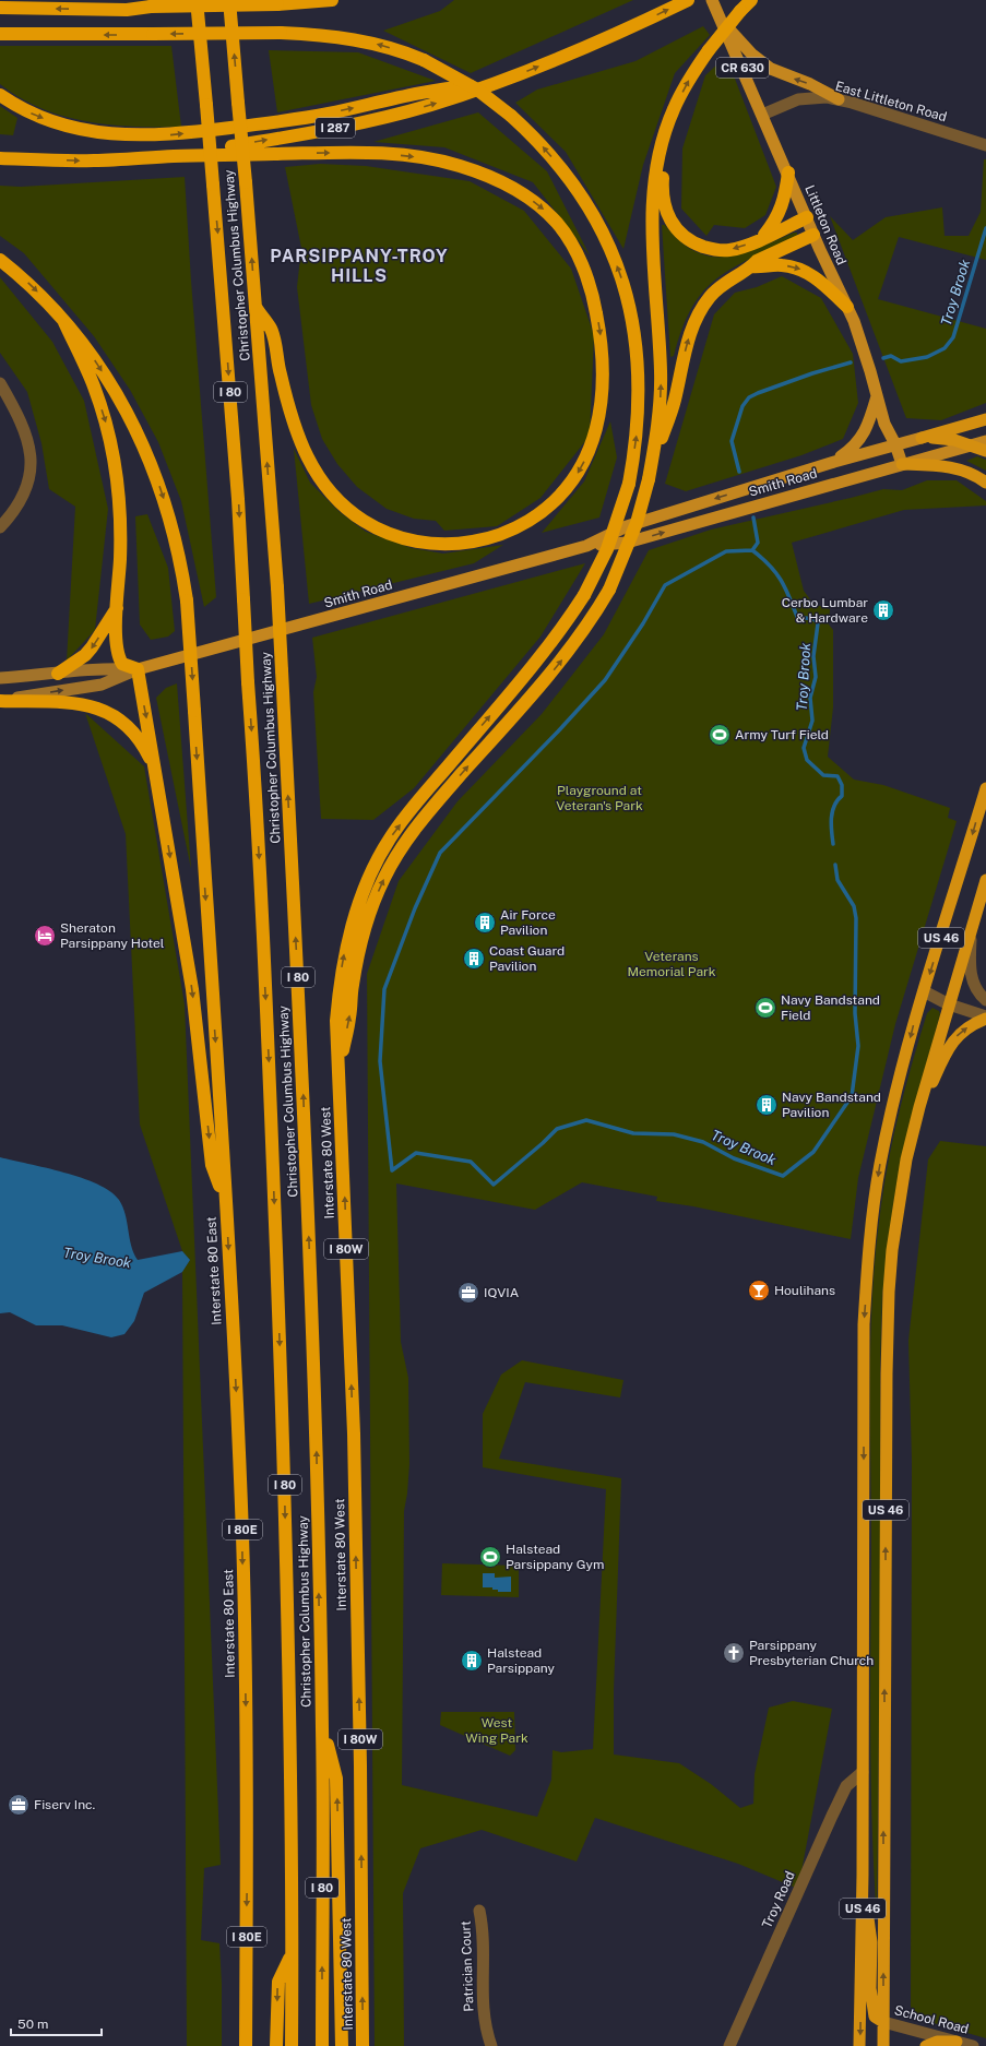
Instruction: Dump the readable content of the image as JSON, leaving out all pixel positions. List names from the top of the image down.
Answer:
{
  "streets": {
    "highway": [
      "I 287",
      "Christopher Columbus Highway",
      "I 80",
      "US 46",
      "Interstate 80 West",
      "I 80W",
      "Interstate 80 East",
      "I 80E"
    ],
    "main road": ["CR 630", "Littleton Road", "Smith Road"],
    "street": [
      "East Littleton Road",
      "Troy Road",
      "Patrician Court",
      "School Road"
    ]
  },
  "crossings": [
    ["East Littleton Road", "Littleton Road"],
    ["Littleton Road", "Smith Road"],
    ["US 46", "Troy Road"],
    ["US 46", "School Road"]
  ],
  "districts": ["PARSIPPANY-TROY HILLS"],
  "water": ["Troy Brook"],
  "parks": ["Playground at Veteran's Park", "Veterans Memorial Park", "West Wing Park"],
  "places": {
    "building": [
      "Cerbo Lumbar & Hardware",
      "Air Force Pavilion",
      "Coast Guard Pavilion",
      "Navy Bandstand Pavilion",
      "Halstead Parsippany"
    ],
    "sports": ["Army Turf Field", "Navy Bandstand Field", "Halstead Parsippany Gym"],
    "hotel": ["Sheraton Parsippany Hotel"],
    "bar": ["Houlihans"],
    "office": ["IQVIA", "Fiserv Inc."],
    "church": ["Parsippany Presbyterian Church"]
  },
  "scale_bar": "50 m"
}
